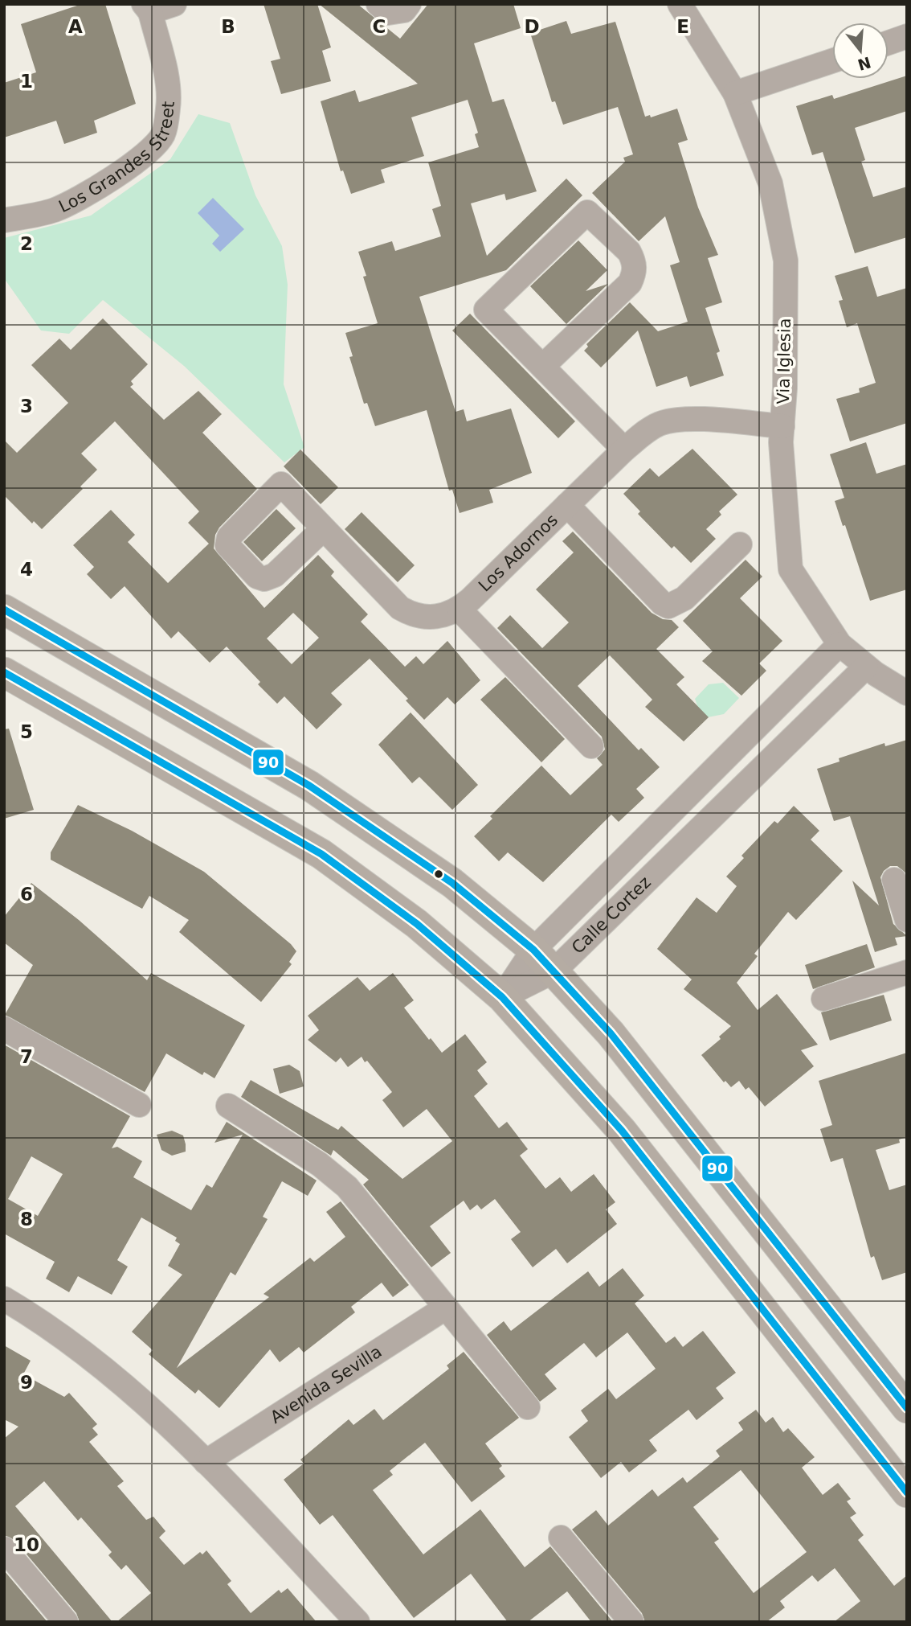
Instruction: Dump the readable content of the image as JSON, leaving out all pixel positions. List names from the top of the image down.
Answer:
{
  "streets": {
    "street": [
      "Los Grandes Street",
      "Via Iglesia",
      "Los Adornos",
      "Calle Cortez",
      "Avenida Sevilla"
    ]
  },
  "crossings": [
    ["Via Iglesia", "Los Adornos"],
    ["Via Iglesia", "Calle Cortez"]
  ],
  "lines": ["transit line 90"],
  "north": "bottom",
  "grid": {
    "columns": [
      "A",
      "B",
      "C",
      "D",
      "E"
    ],
    "rows": [
      "1",
      "2",
      "3",
      "4",
      "5",
      "6",
      "7",
      "8",
      "9",
      "10"
    ]
  }
}
